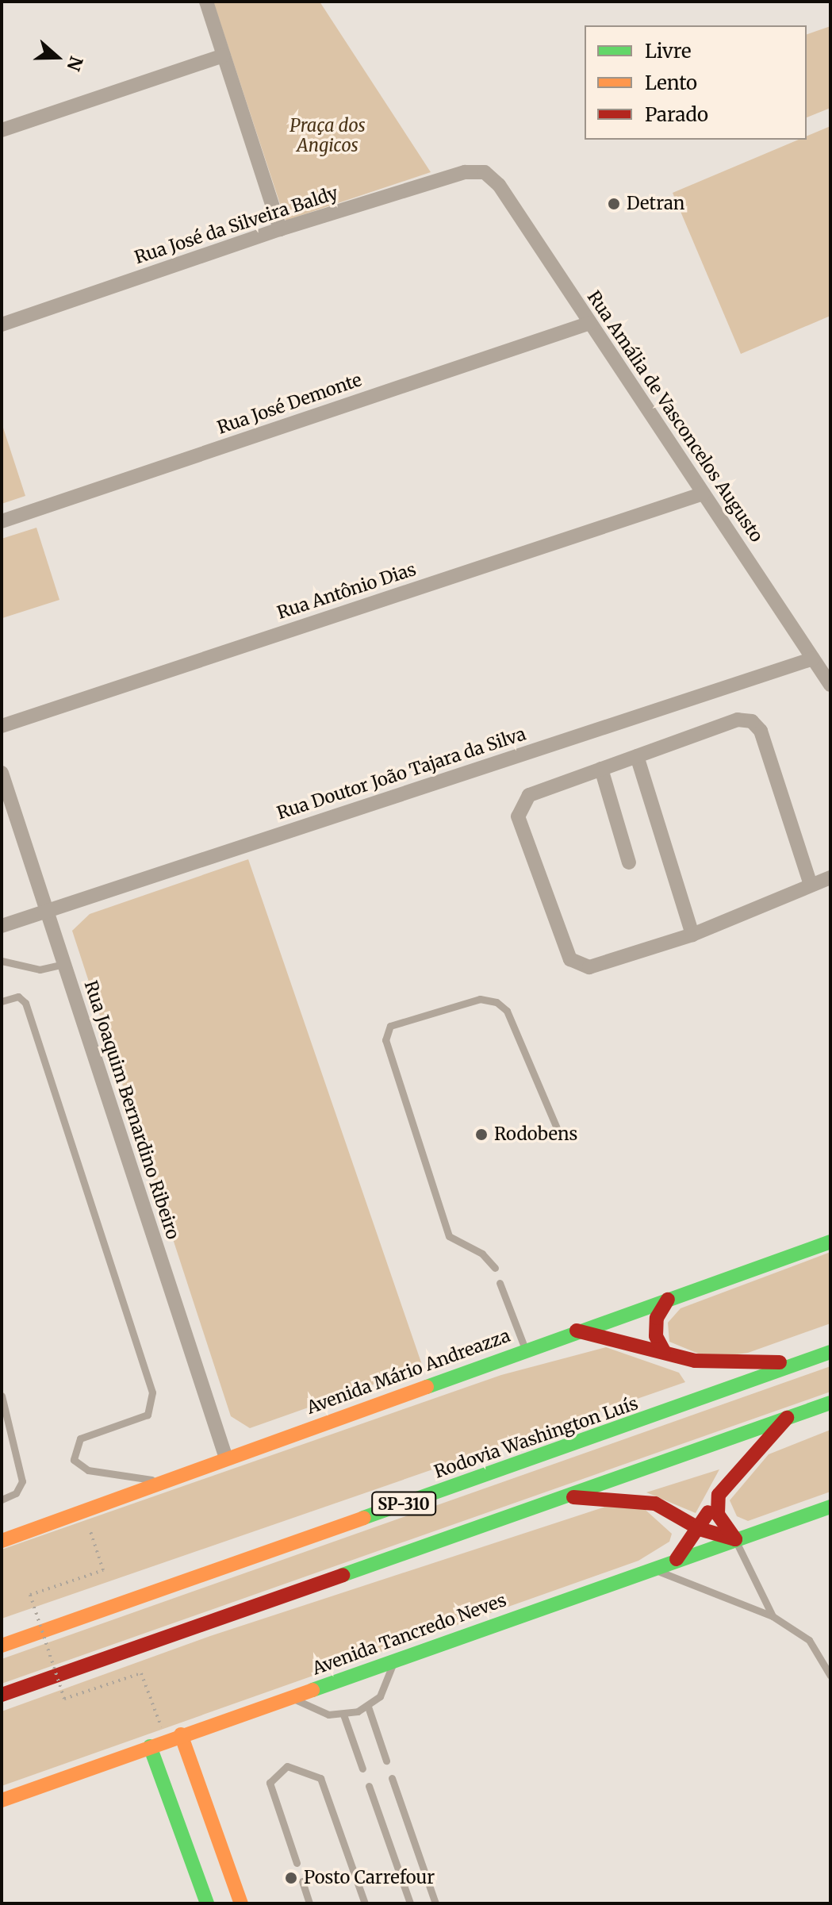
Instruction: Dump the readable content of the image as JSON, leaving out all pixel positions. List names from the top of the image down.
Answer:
{
  "streets": {
    "main road": [
      "Avenida Mário Andreazza",
      "Rodovia Washington Luís",
      "SP-310",
      "Avenida Tancredo Neves"
    ],
    "street": [
      "Rua José da Silveira Baldy",
      "Rua José Demonte",
      "Rua Amália de Vasconcelos Augusto",
      "Rua Antônio Dias",
      "Rua Doutor João Tajara da Silva",
      "Rua Joaquim Bernardino Ribeiro"
    ]
  },
  "crossings": [
    ["Rua José da Silveira Baldy", "Rua Amália de Vasconcelos Augusto"],
    ["Rua José Demonte", "Rua Amália de Vasconcelos Augusto"],
    ["Rua Amália de Vasconcelos Augusto", "Rua Antônio Dias"],
    ["Rua Amália de Vasconcelos Augusto", "Rua Doutor João Tajara da Silva"],
    ["Rua Doutor João Tajara da Silva", "Rua Joaquim Bernardino Ribeiro"],
    ["Rua Joaquim Bernardino Ribeiro", "Avenida Mário Andreazza"]
  ],
  "parks": ["Praça dos Angicos"],
  "places": ["Detran", "Rodobens", "Posto Carrefour"],
  "legend": ["Livre", "Lento", "Parado"],
  "north": "right"
}
